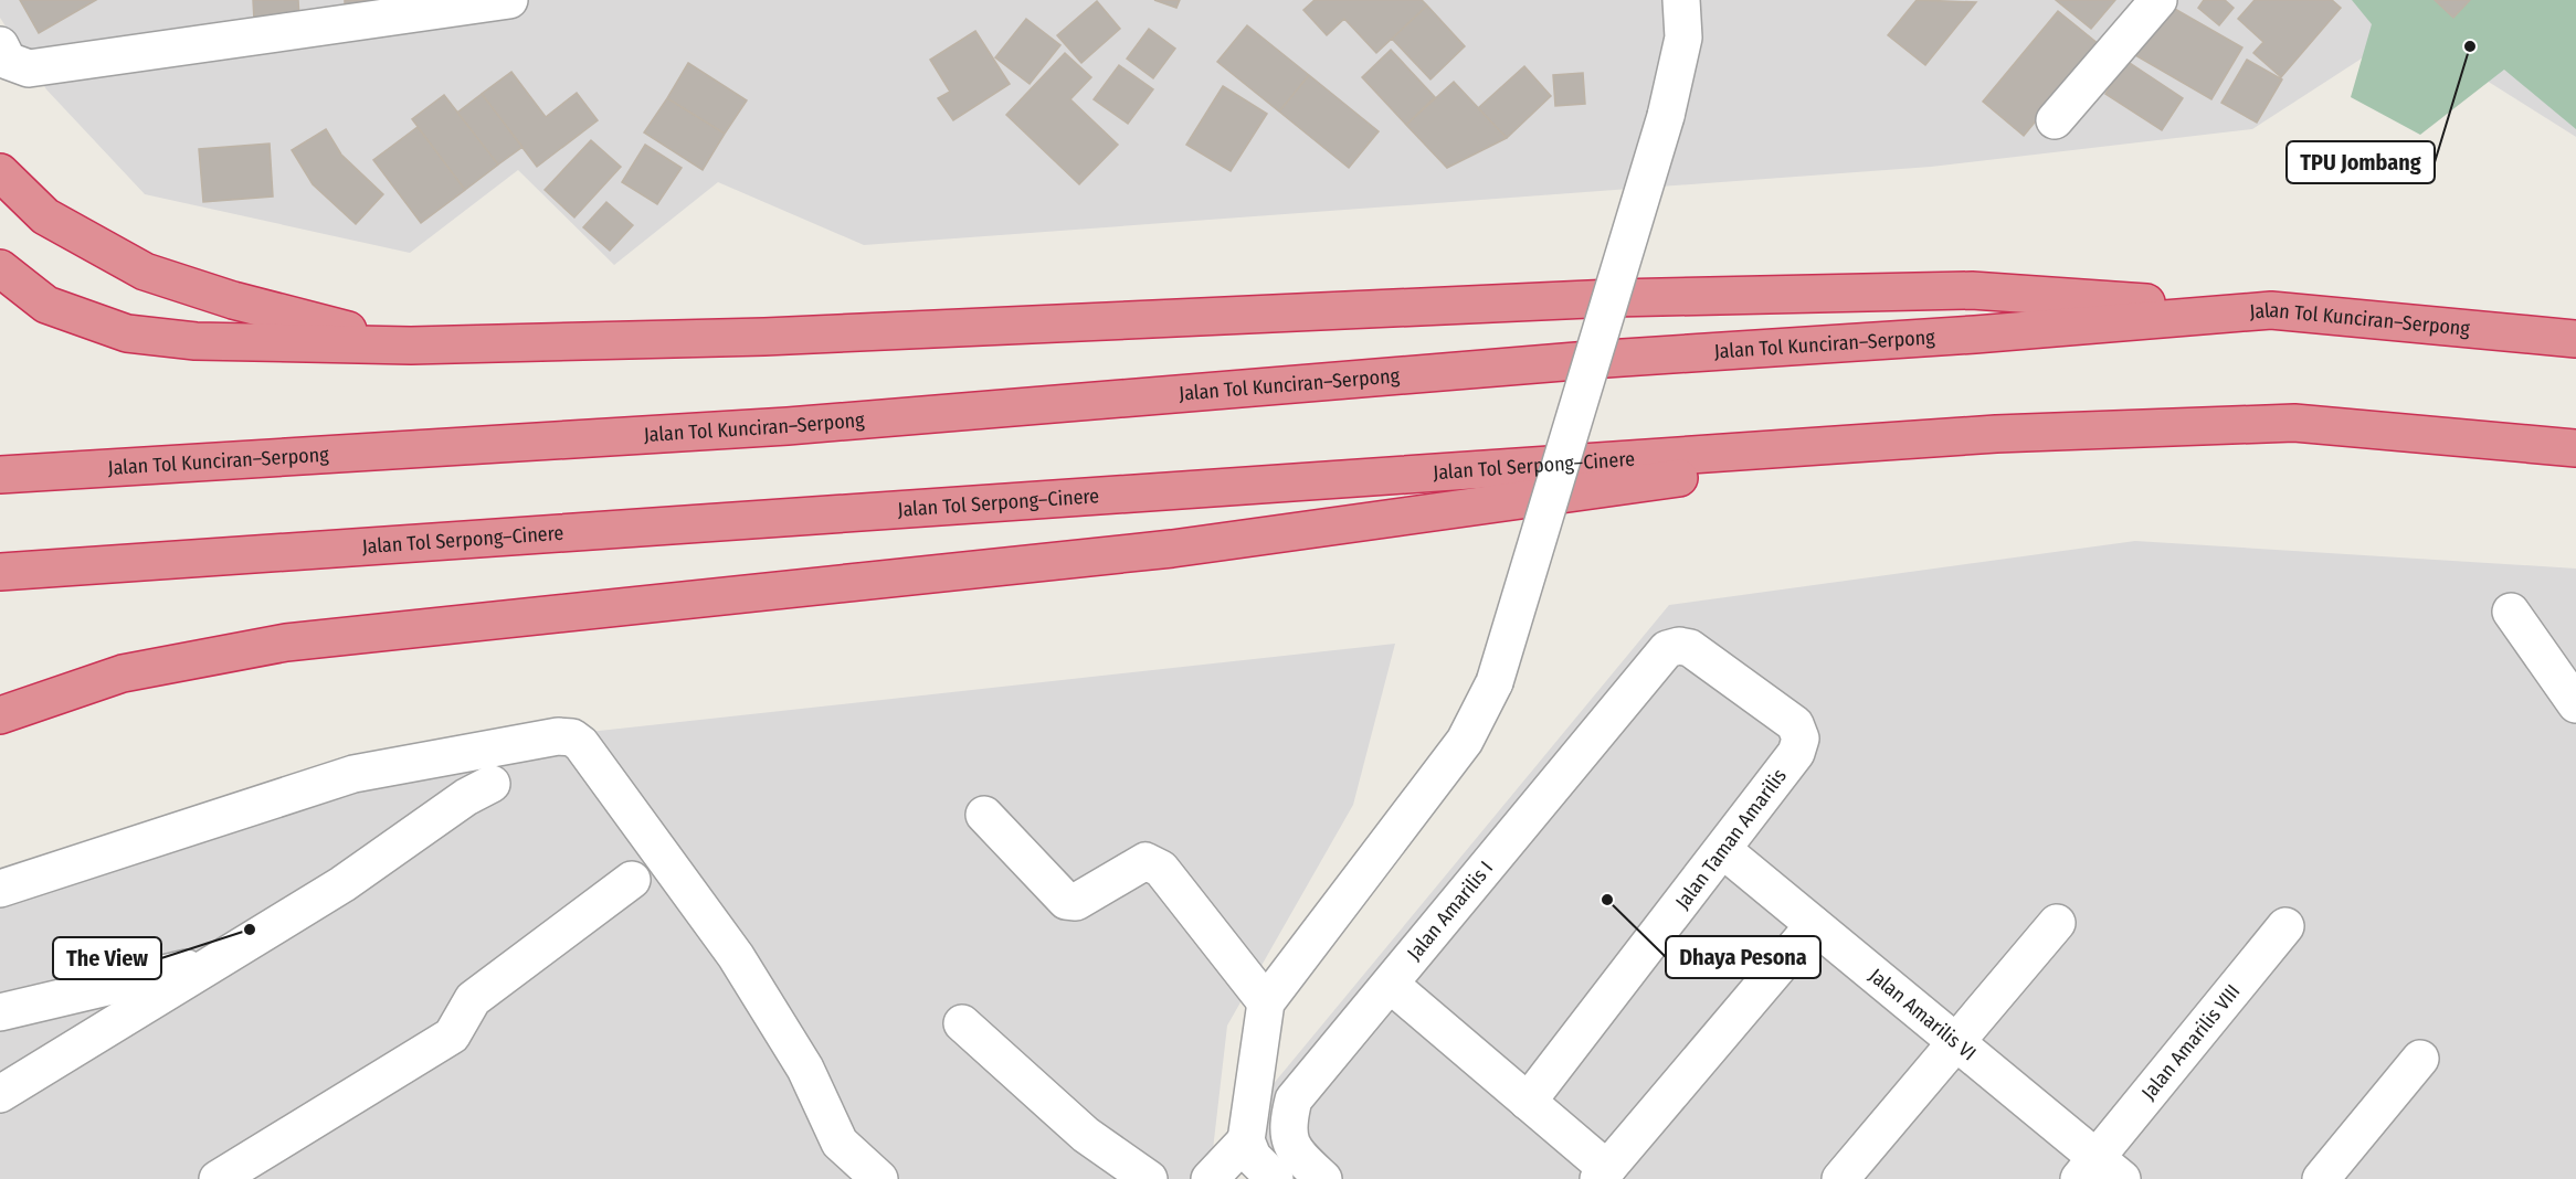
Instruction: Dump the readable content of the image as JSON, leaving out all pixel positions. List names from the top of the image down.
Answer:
{
  "streets": {
    "highway": ["Jalan Tol Kunciran–Serpong", "Jalan Tol Serpong–Cinere"],
    "street": [
      "Jalan Taman Amarilis",
      "Jalan Amarilis I",
      "Jalan Amarilis VI",
      "Jalan Amarilis VIII"
    ]
  },
  "crossings": [
    ["Jalan Taman Amarilis", "Jalan Amarilis I"],
    ["Jalan Taman Amarilis", "Jalan Amarilis VI"],
    ["Jalan Amarilis VI", "Jalan Amarilis VIII"]
  ],
  "places": ["TPU Jombang", "Dhaya Pesona", "The View"]
}
